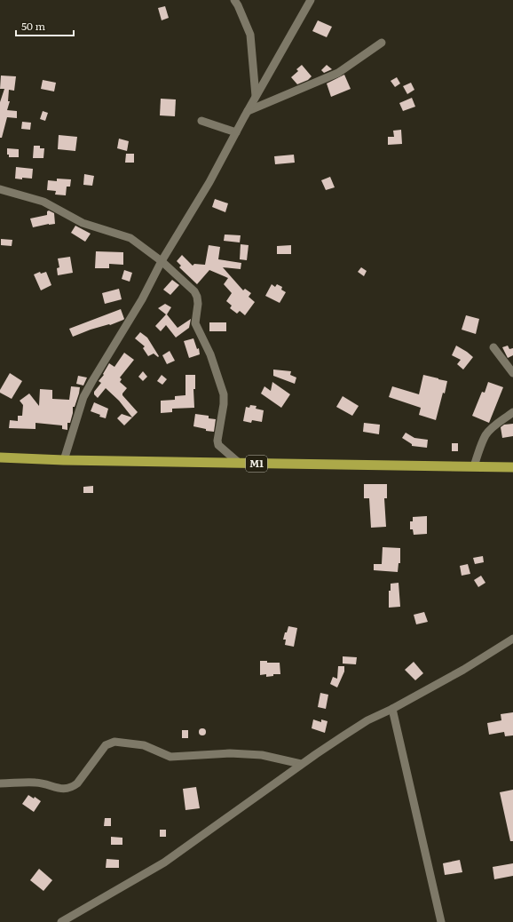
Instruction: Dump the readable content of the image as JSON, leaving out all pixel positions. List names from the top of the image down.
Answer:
{
  "streets": {
    "highway": ["M1"]
  },
  "scale_bar": "50 m"
}
